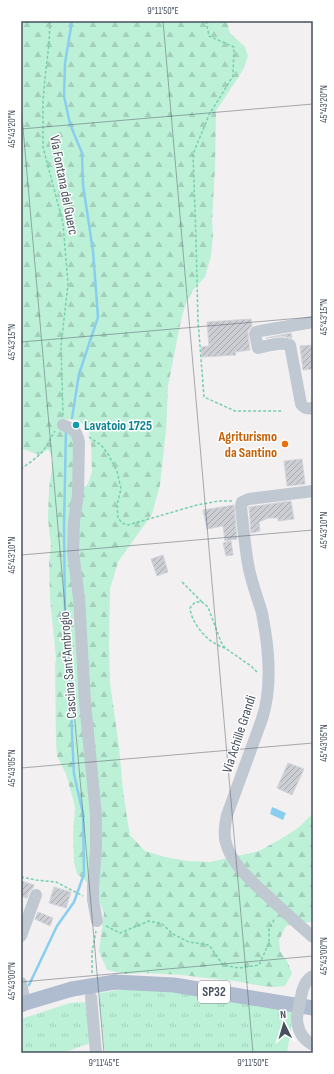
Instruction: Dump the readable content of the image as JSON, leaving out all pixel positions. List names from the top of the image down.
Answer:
{
  "streets": {
    "main road": ["SP32"],
    "street": ["Cascina Sant'Ambrogio", "Via Achille Grandi"],
    "path": ["Via Fontana del Guerc"]
  },
  "places": ["Lavatoio 1725", "Agriturismo da Santino"],
  "north": "top",
  "coordinates": [
    "9°11'50\"E",
    "45°43'20\"N",
    "45°43'15\"N",
    "45°43'10\"N",
    "45°43'05\"N",
    "45°43'00\"N",
    "9°11'45\"E"
  ]
}
